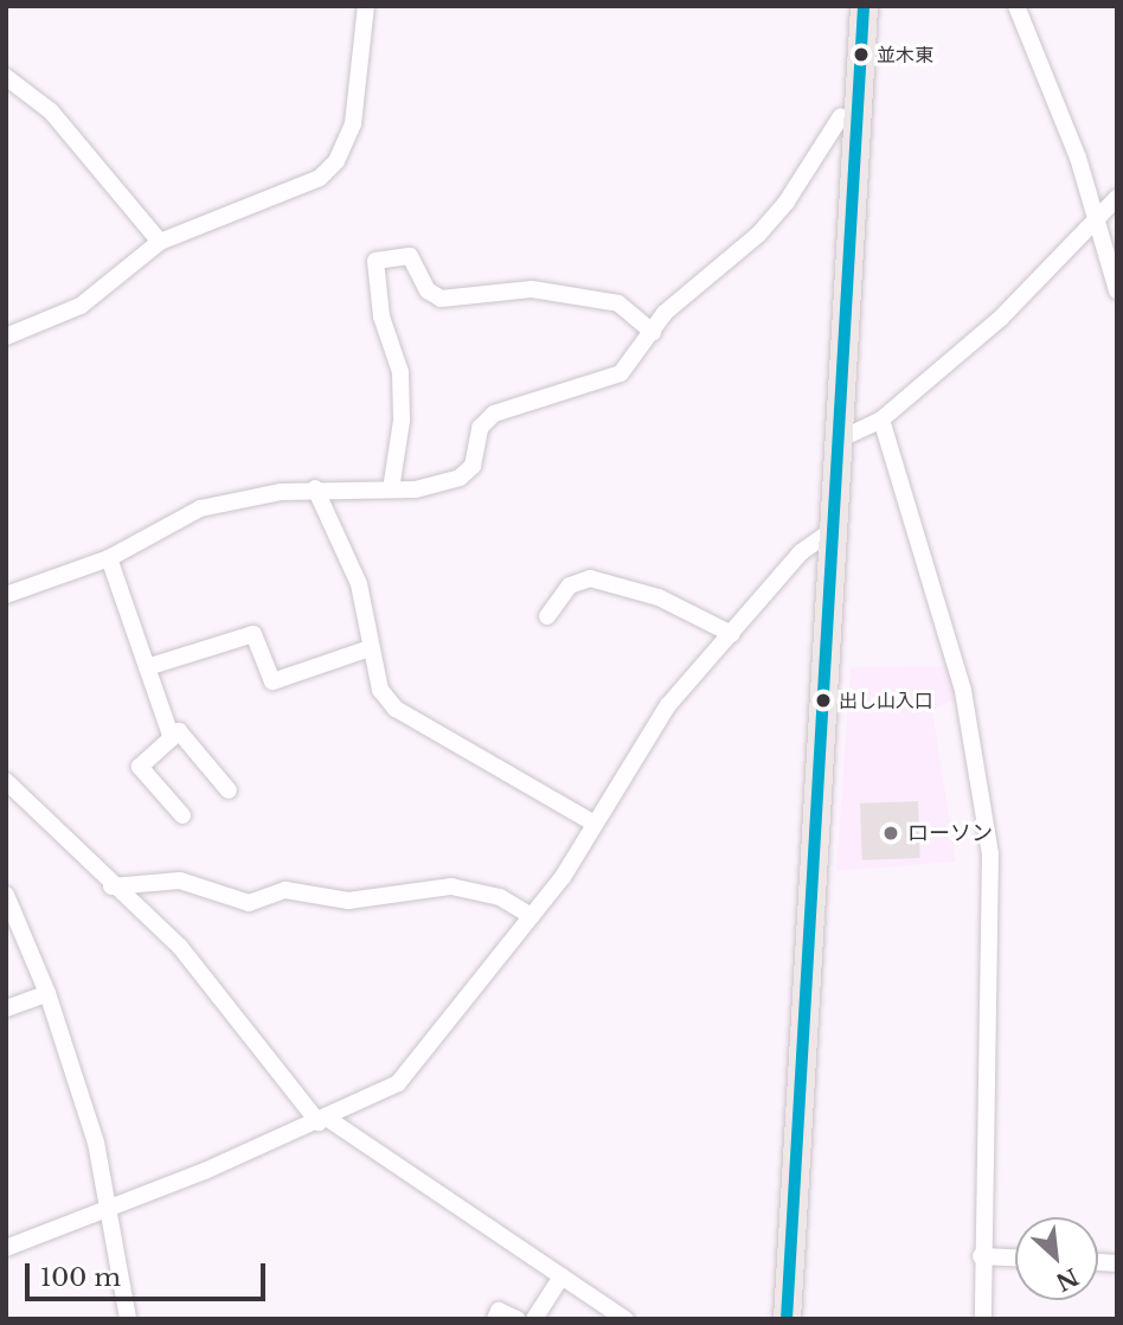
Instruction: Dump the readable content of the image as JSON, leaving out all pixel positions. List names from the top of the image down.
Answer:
{
  "places": ["並木東", "出し山入口", "ローソン"],
  "scale_bar": "100 m",
  "north": "bottom right"
}
